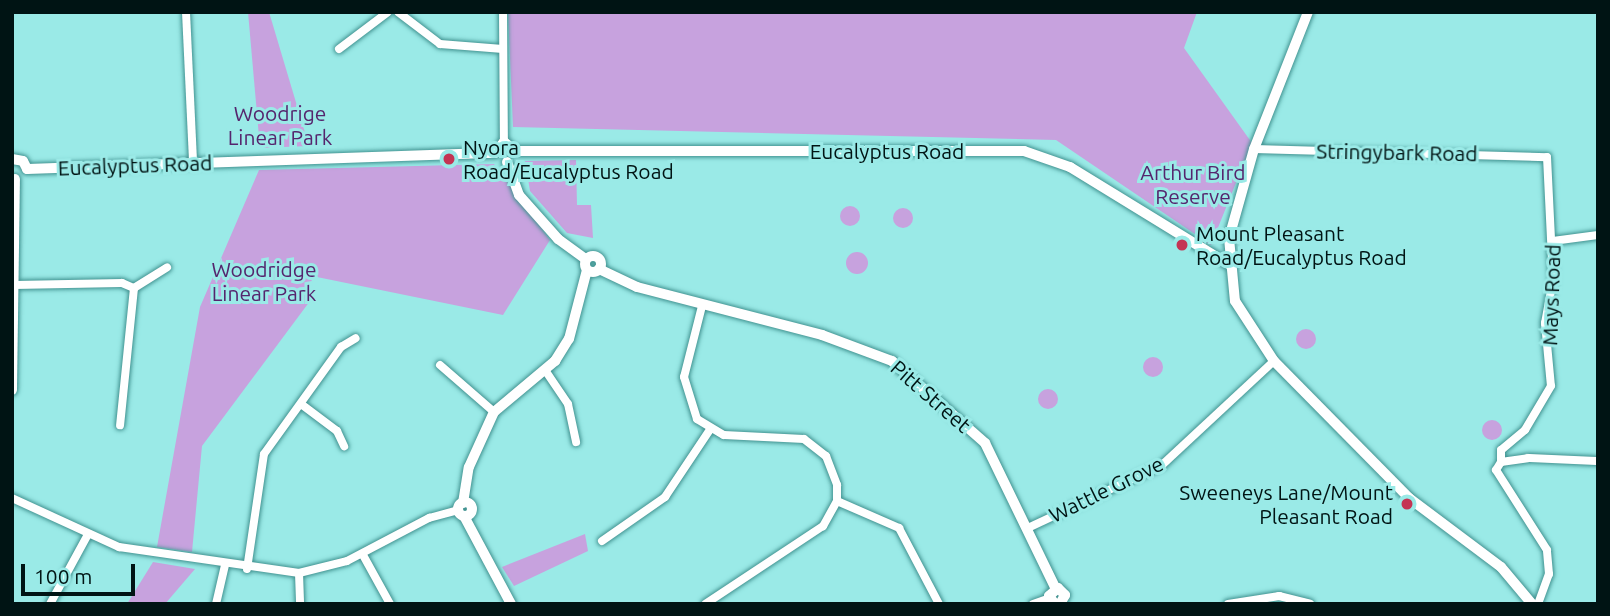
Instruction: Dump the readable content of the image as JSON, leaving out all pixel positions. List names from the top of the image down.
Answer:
{
  "streets": {
    "street": [
      "Eucalyptus Road",
      "Stringybark Road",
      "Mays Road",
      "Pitt Street",
      "Wattle Grove"
    ]
  },
  "crossings": [
    ["Stringybark Road", "Mays Road"],
    ["Pitt Street", "Wattle Grove"]
  ],
  "parks": ["Woodrige Linear Park", "Arthur Bird Reserve", "Woodridge Linear Park"],
  "places": ["Nyora Road/Eucalyptus Road", "Mount Pleasant Road/Eucalyptus Road", "Sweeneys Lane/Mount Pleasant Road"],
  "scale_bar": "100 m"
}
